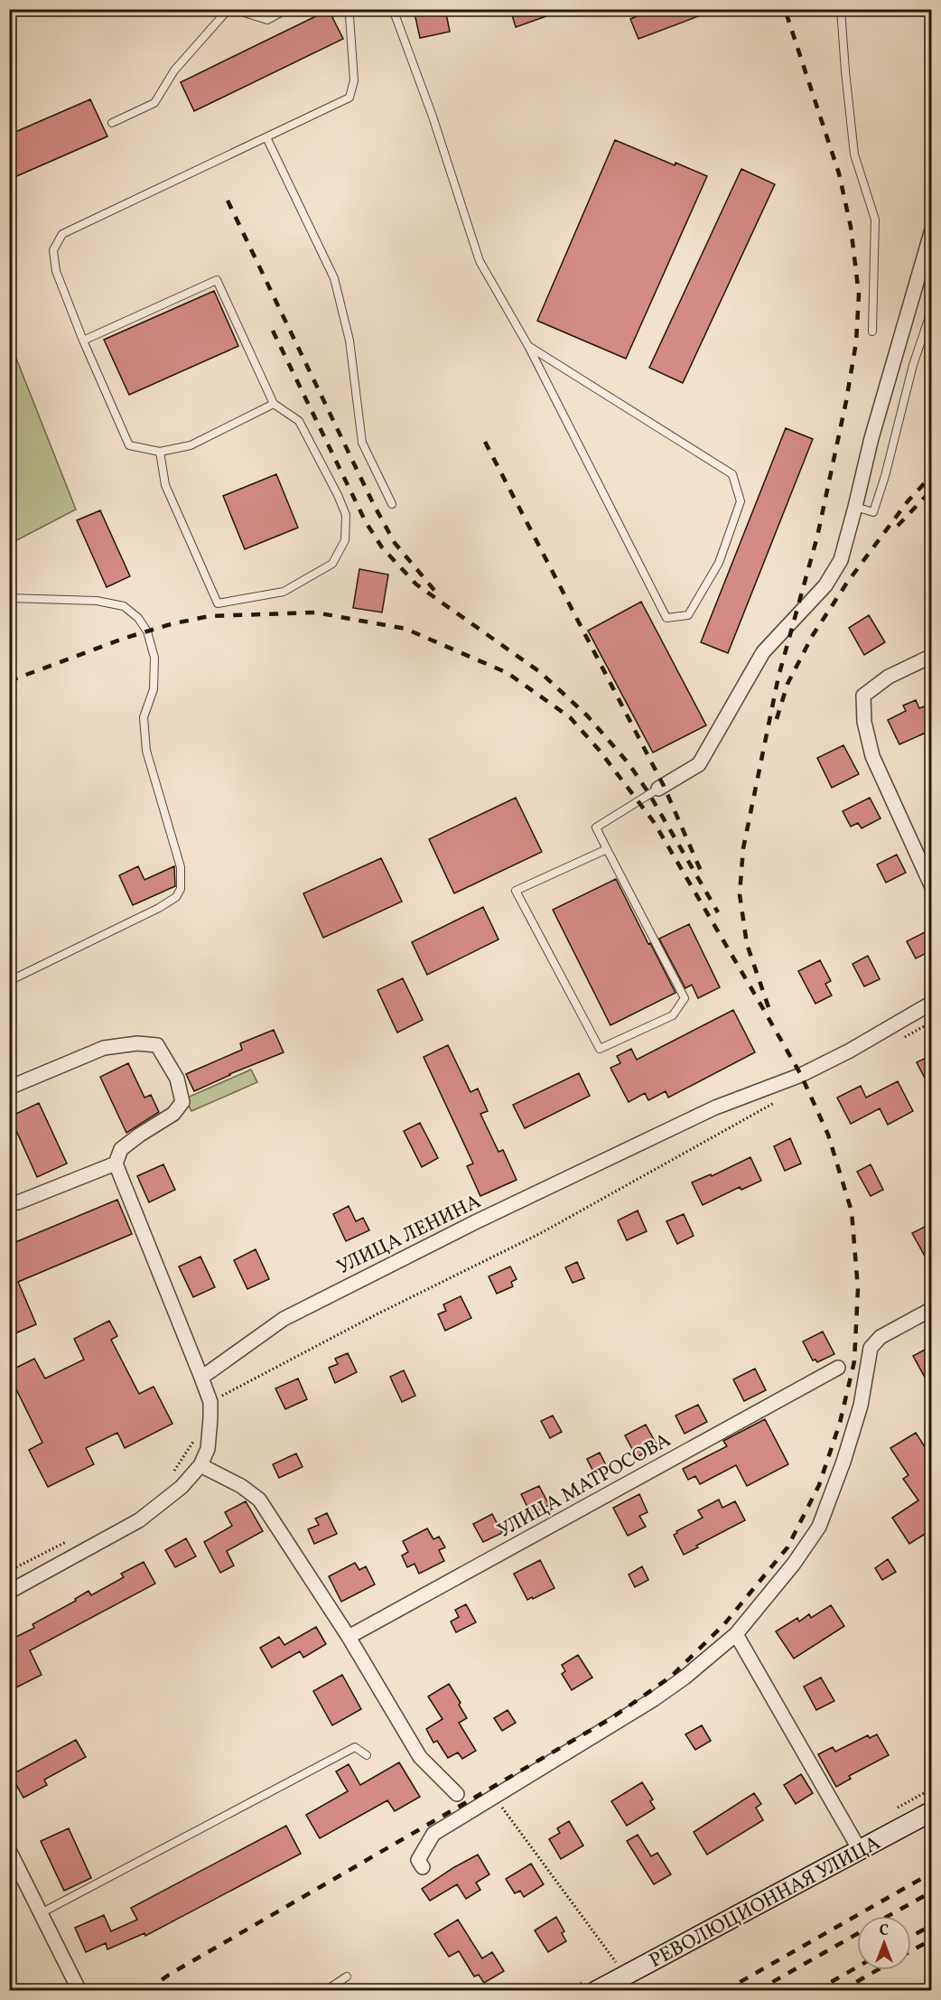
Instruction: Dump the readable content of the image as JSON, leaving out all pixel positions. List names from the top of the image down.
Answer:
{
  "streets": {
    "main road": ["РЕВОЛЮЦИОННАЯ УЛИЦА"],
    "street": ["УЛИЦА ЛЕНИНА", "УЛИЦА МАТРОСОВА"]
  },
  "north": "top"
}
